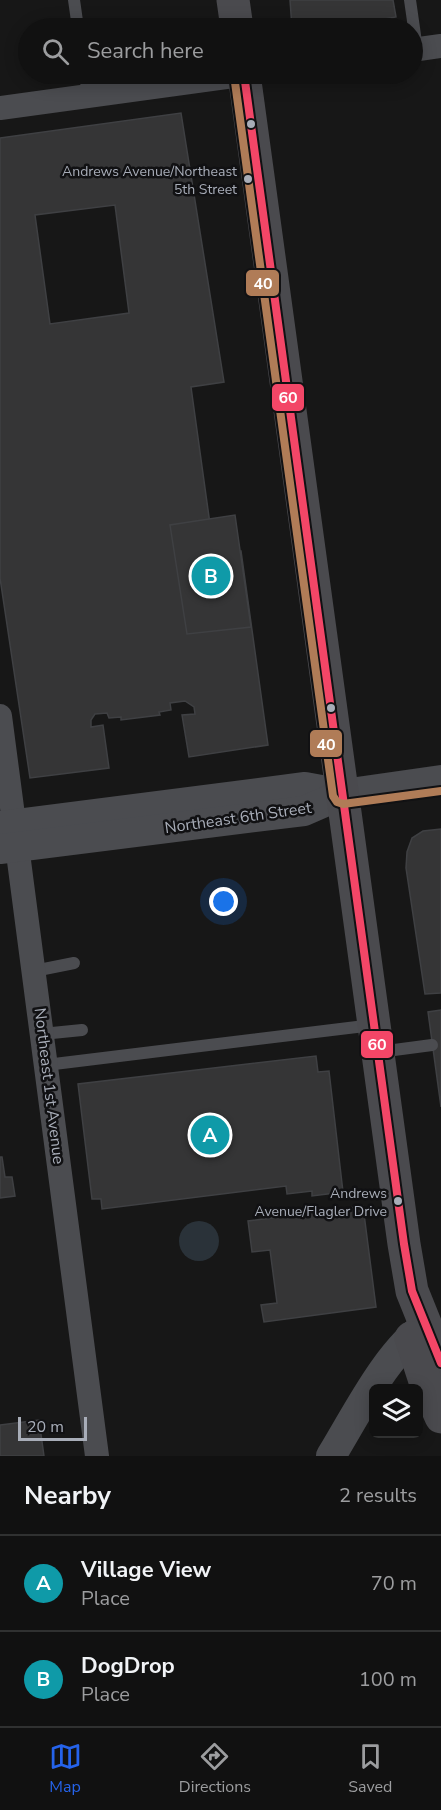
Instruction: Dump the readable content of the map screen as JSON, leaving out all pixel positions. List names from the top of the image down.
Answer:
{
  "streets": {
    "street": ["Northeast 6th Street", "Northeast 1st Avenue"]
  },
  "crossings": [
    ["Northeast 6th Street", "Northeast 1st Avenue"]
  ],
  "places": ["Andrews Avenue/Northeast 5th Street", "Andrews Avenue/Flagler Drive"],
  "lines": ["transit line 60", "transit line 40"],
  "scale_bar": "20 m",
  "page": {
    "search": "Search here",
    "pins": ["B", "A"],
    "scale": "20 m",
    "heading": ["Nearby", "2 results"],
    "list": [
      {
        "mark": "A",
        "name": "Village View",
        "note": "Place",
        "value": "70 m"
      },
      {
        "mark": "B",
        "name": "DogDrop",
        "note": "Place",
        "value": "100 m"
      }
    ],
    "nav": ["Map", "Directions", "Saved"]
  }
}
